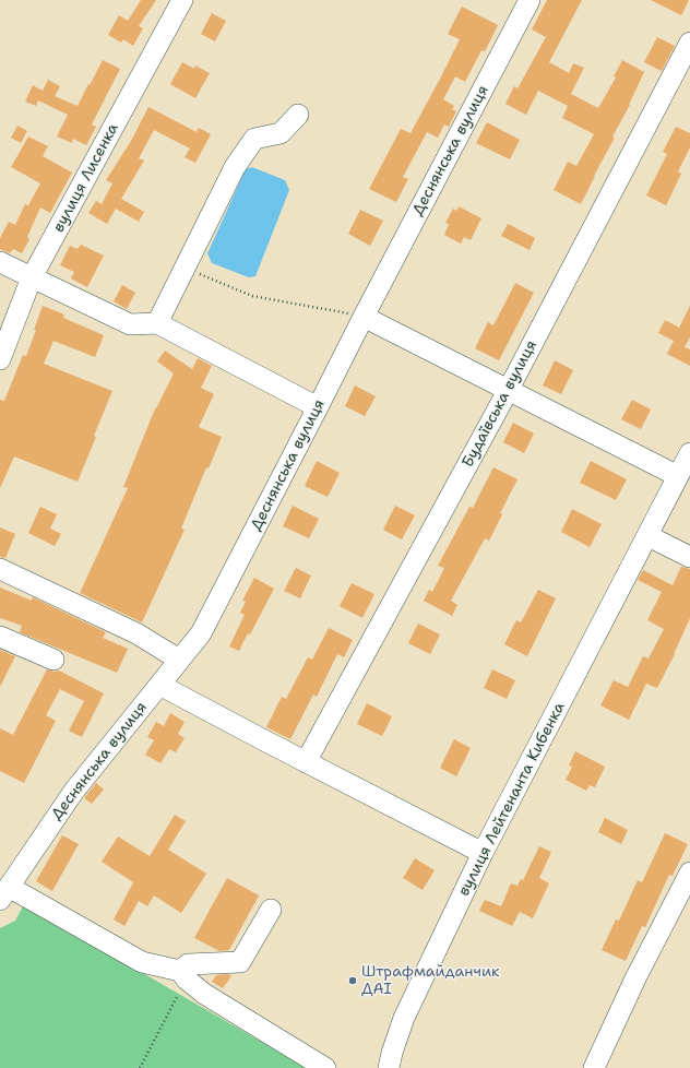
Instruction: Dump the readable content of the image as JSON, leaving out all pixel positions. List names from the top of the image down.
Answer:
{
  "streets": {
    "street": [
      "Деснянська вулиця",
      "вулиця Лисенка",
      "Будаївська вулиця",
      "вулиця Лейтенанта Кибенка"
    ]
  },
  "places": ["Штрафмайданчик ДАІ"]
}
